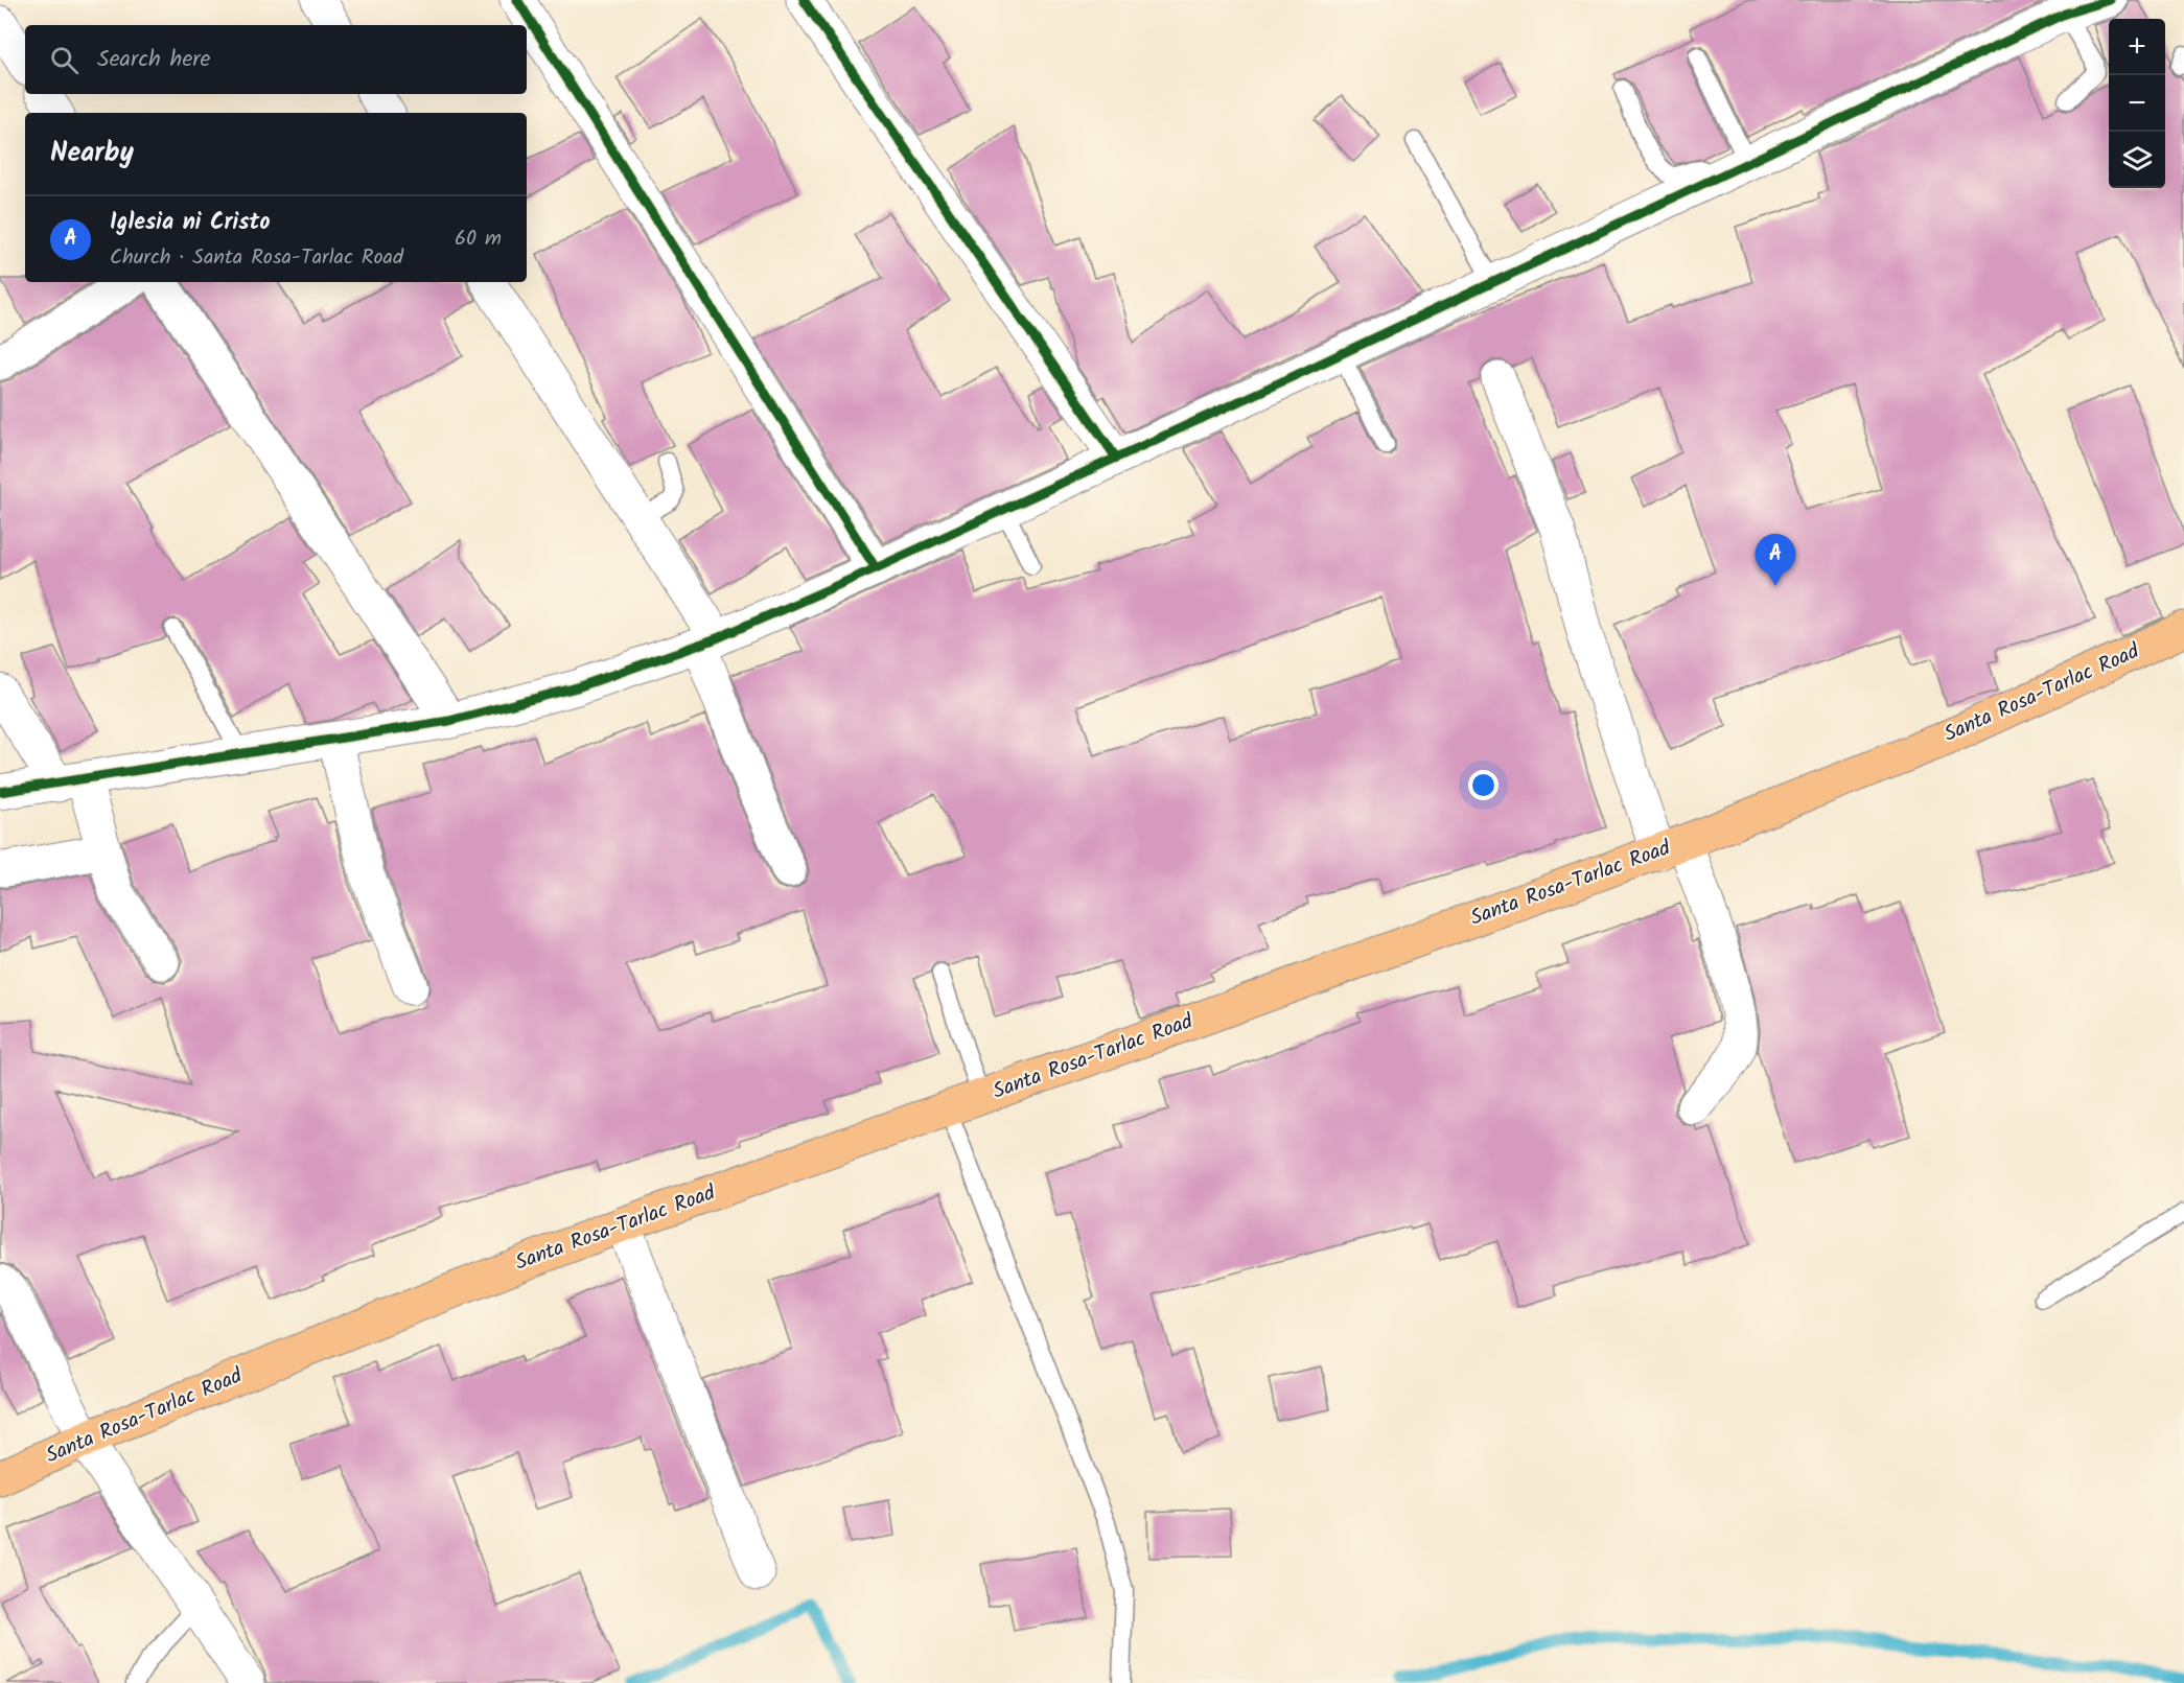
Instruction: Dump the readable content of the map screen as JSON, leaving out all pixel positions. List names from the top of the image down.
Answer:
{
  "streets": {
    "highway": ["Santa Rosa-Tarlac Road"]
  },
  "page": {
    "map_buttons": ["+", "−"],
    "search": "Search here",
    "heading": "Nearby",
    "list": [
      {
        "mark": "A",
        "name": "Iglesia ni Cristo",
        "note": "Church · Santa Rosa-Tarlac Road",
        "value": "60 m"
      }
    ],
    "pins": "A"
  }
}
